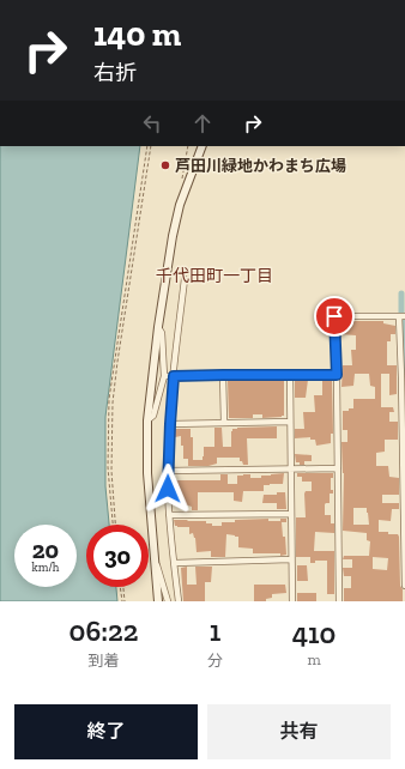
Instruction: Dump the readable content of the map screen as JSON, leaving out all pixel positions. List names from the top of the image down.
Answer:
{
  "districts": ["千代田町一丁目"],
  "places": ["芦田川緑地かわまち広場"],
  "page": {
    "turn": ["140 m", "右折"],
    "speed": "20 km/h",
    "limit": "30",
    "eta": [
      "06:22",
      "到着",
      "1",
      "分",
      "410",
      "m"
    ],
    "buttons": ["終了", "共有"]
  }
}
